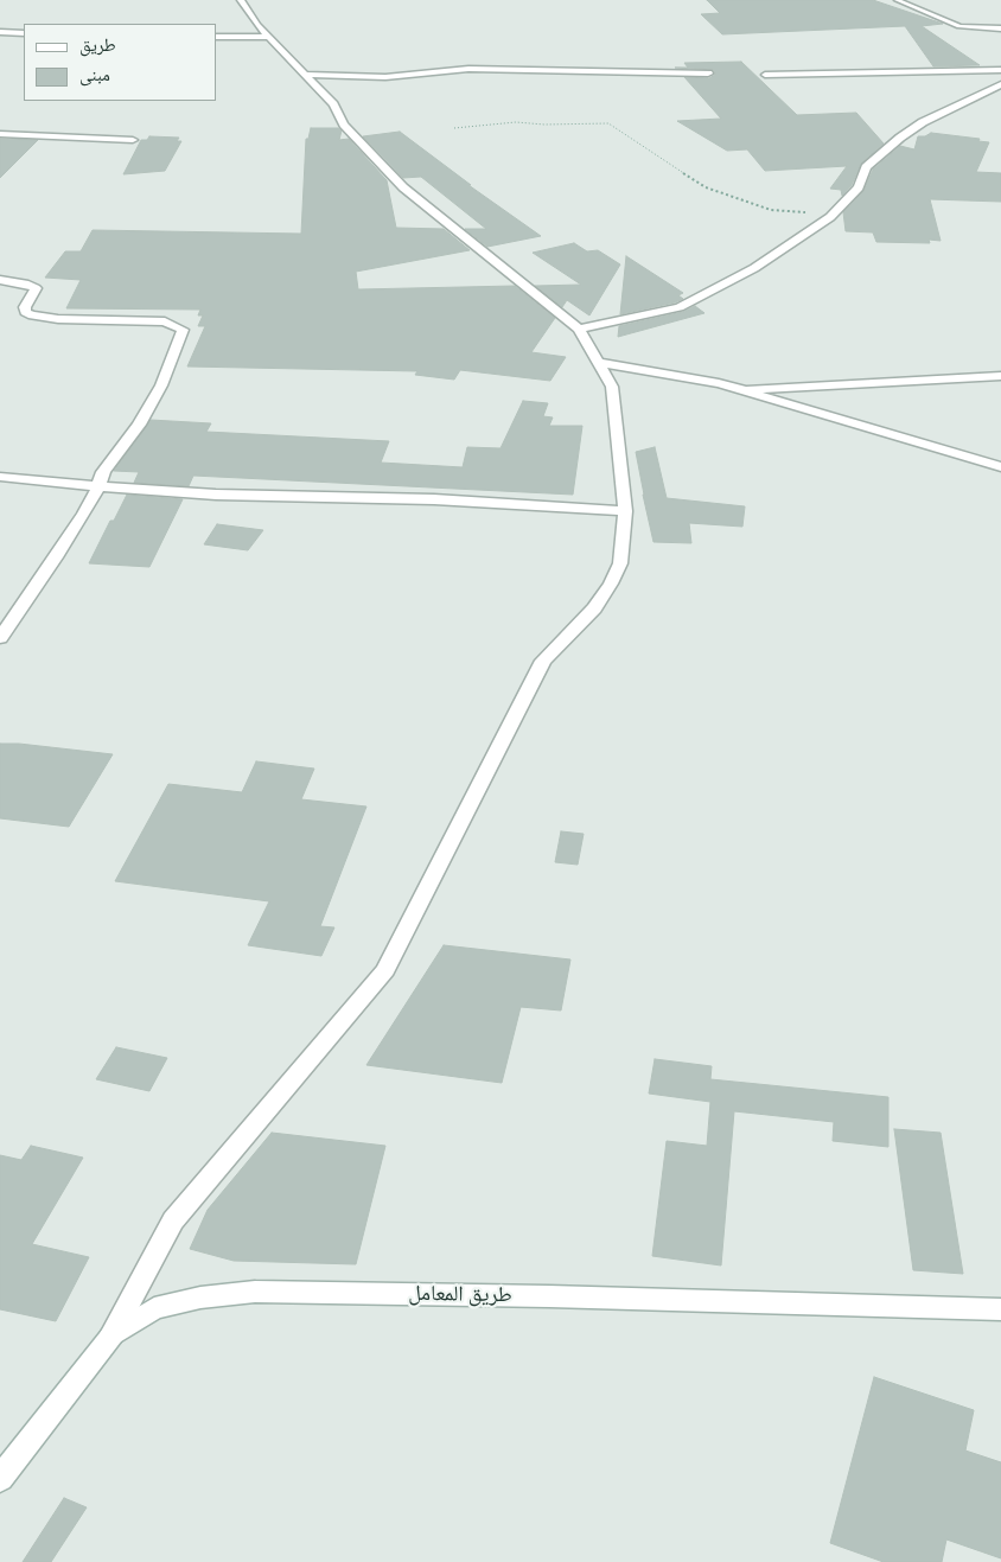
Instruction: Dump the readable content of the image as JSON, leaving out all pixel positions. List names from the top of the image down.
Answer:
{
  "streets": {
    "street": ["طريق المعامل"]
  },
  "legend": ["طريق", "مبنى"]
}
